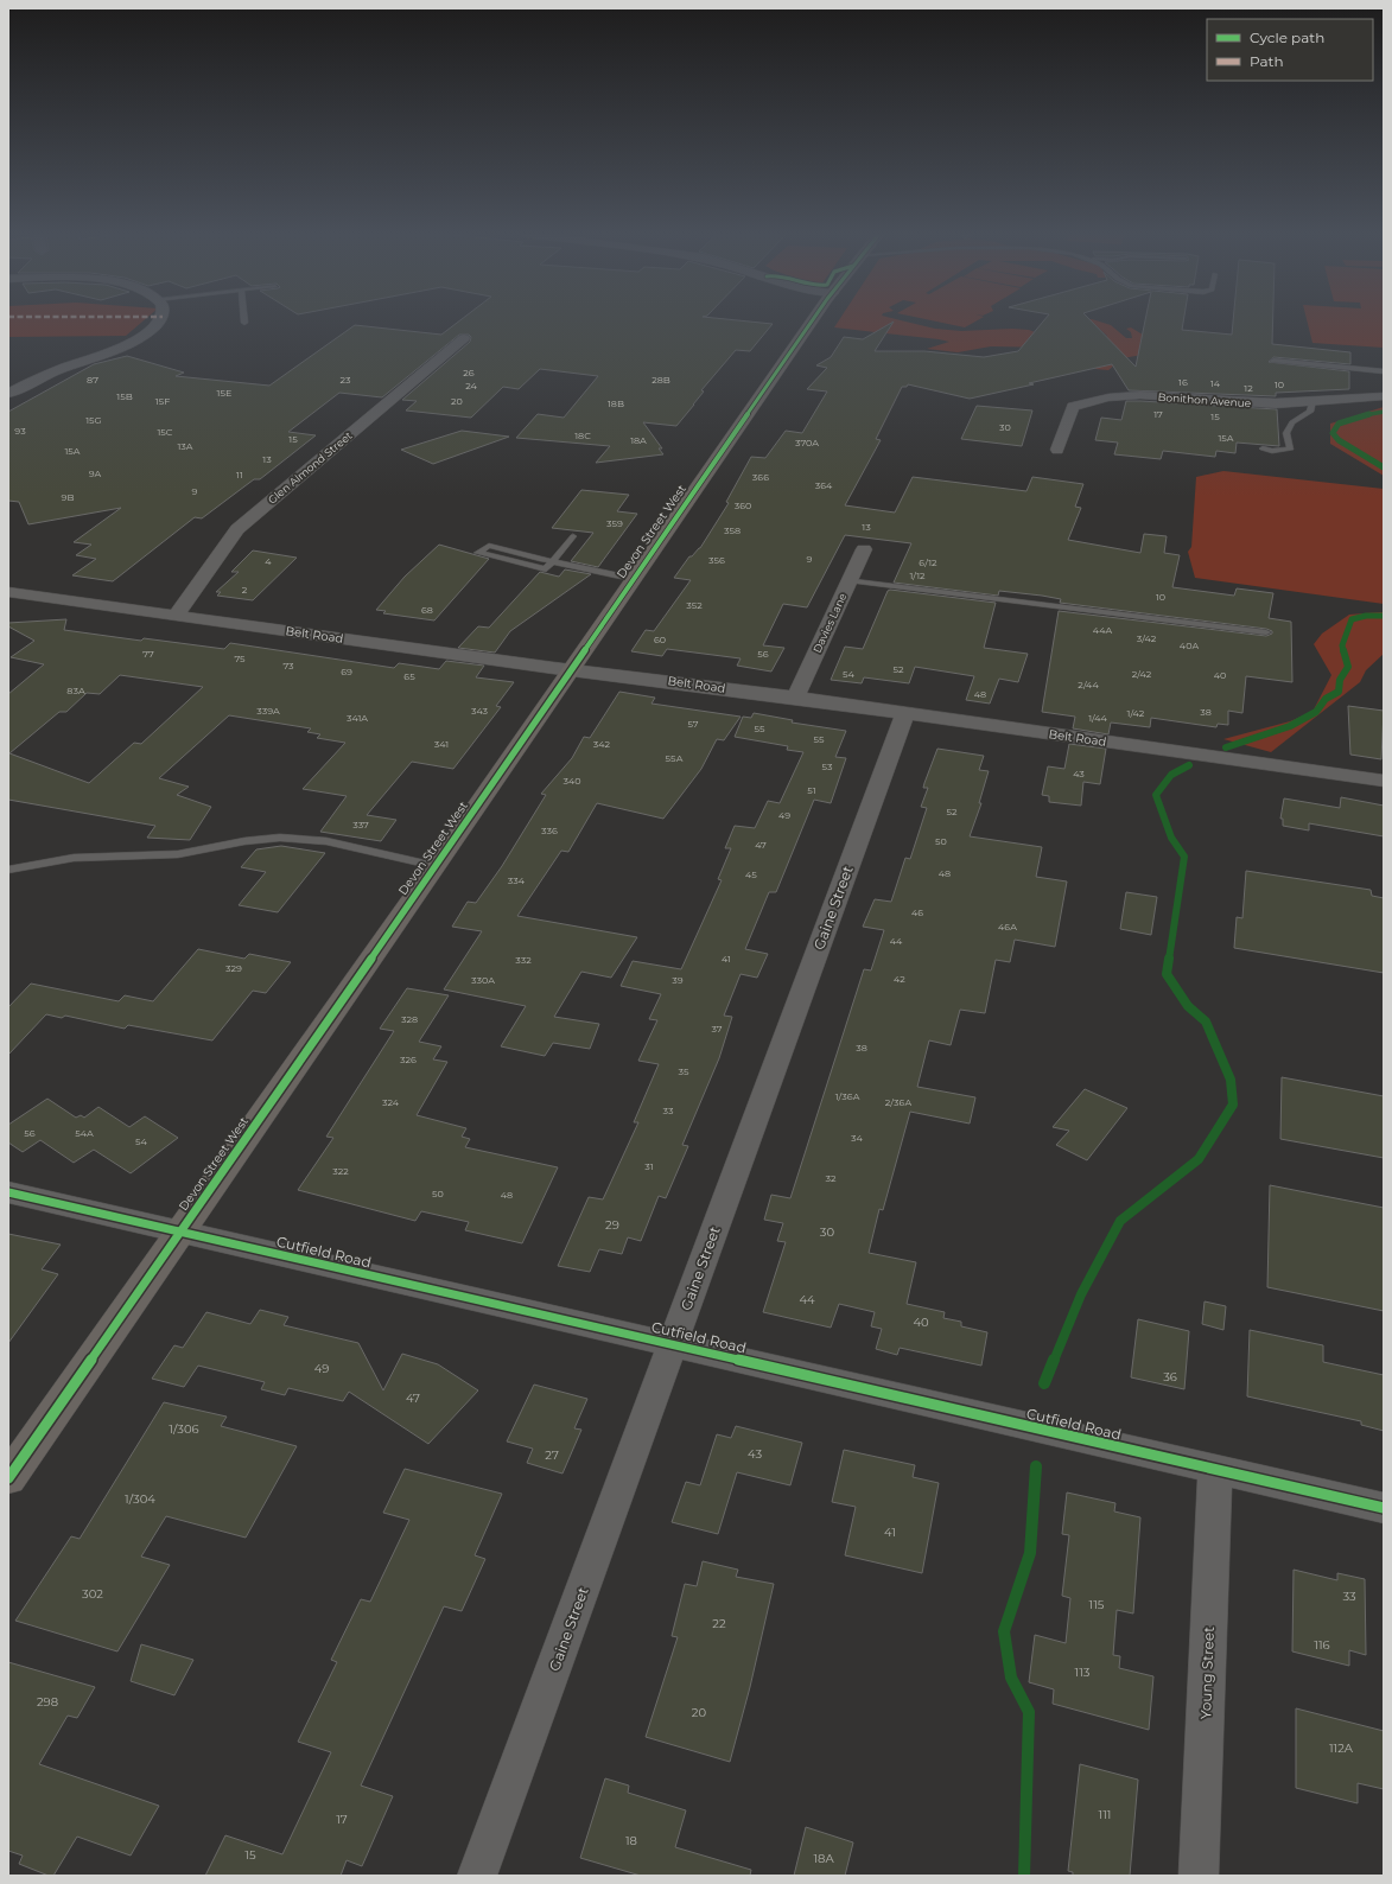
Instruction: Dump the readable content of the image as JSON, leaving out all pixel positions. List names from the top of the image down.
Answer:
{
  "streets": {
    "main road": ["Devon Street West"],
    "street": [
      "Bonithon Avenue",
      "Glen Almond Street",
      "Davies Lane",
      "Belt Road",
      "Gaine Street",
      "Cutfield Road",
      "Young Street"
    ]
  },
  "crossings": [
    ["Glen Almond Street", "Belt Road"],
    ["Devon Street West", "Belt Road"],
    ["Devon Street West", "Cutfield Road"],
    ["Davies Lane", "Belt Road"],
    ["Belt Road", "Gaine Street"],
    ["Gaine Street", "Cutfield Road"],
    ["Cutfield Road", "Young Street"]
  ],
  "house_numbers": [
    "26",
    "87",
    "23",
    "28B",
    "16",
    "14",
    "10",
    "24",
    "12",
    "15E",
    "15B",
    "15F",
    "20",
    "18B",
    "17",
    "15",
    "15G",
    "30",
    "93",
    "15C",
    "18C",
    "15A",
    "15",
    "18A",
    "370A",
    "13A",
    "15A",
    "13",
    "9A",
    "11",
    "366",
    "364",
    "9",
    "9B",
    "360",
    "359",
    "13",
    "358",
    "9",
    "356",
    "4",
    "6/12",
    "1/12",
    "2",
    "10",
    "352",
    "68",
    "44A",
    "3/42",
    "60",
    "40A",
    "77",
    "56",
    "75",
    "73",
    "52",
    "69",
    "54",
    "2/42",
    "40",
    "65",
    "2/44",
    "83A",
    "48",
    "339A",
    "343",
    "38",
    "1/42",
    "341A",
    "1/44",
    "57",
    "55",
    "55",
    "341",
    "342",
    "55A",
    "53",
    "43",
    "340",
    "51",
    "52",
    "49",
    "337",
    "336",
    "50",
    "47",
    "48",
    "45",
    "334",
    "46",
    "46A",
    "44",
    "41",
    "332",
    "329",
    "42",
    "330A",
    "39",
    "328",
    "37",
    "38",
    "326",
    "35",
    "1/36A",
    "324",
    "2/36A",
    "33",
    "56",
    "54A",
    "34",
    "54",
    "31",
    "322",
    "32",
    "50",
    "48",
    "29",
    "30",
    "44",
    "40",
    "49",
    "36",
    "47",
    "1/306",
    "43",
    "27",
    "1/304",
    "41",
    "302",
    "33",
    "115",
    "22",
    "116",
    "113",
    "298",
    "20",
    "112A",
    "111",
    "17",
    "18",
    "15",
    "18A"
  ],
  "legend": ["Cycle path", "Path"]
}
